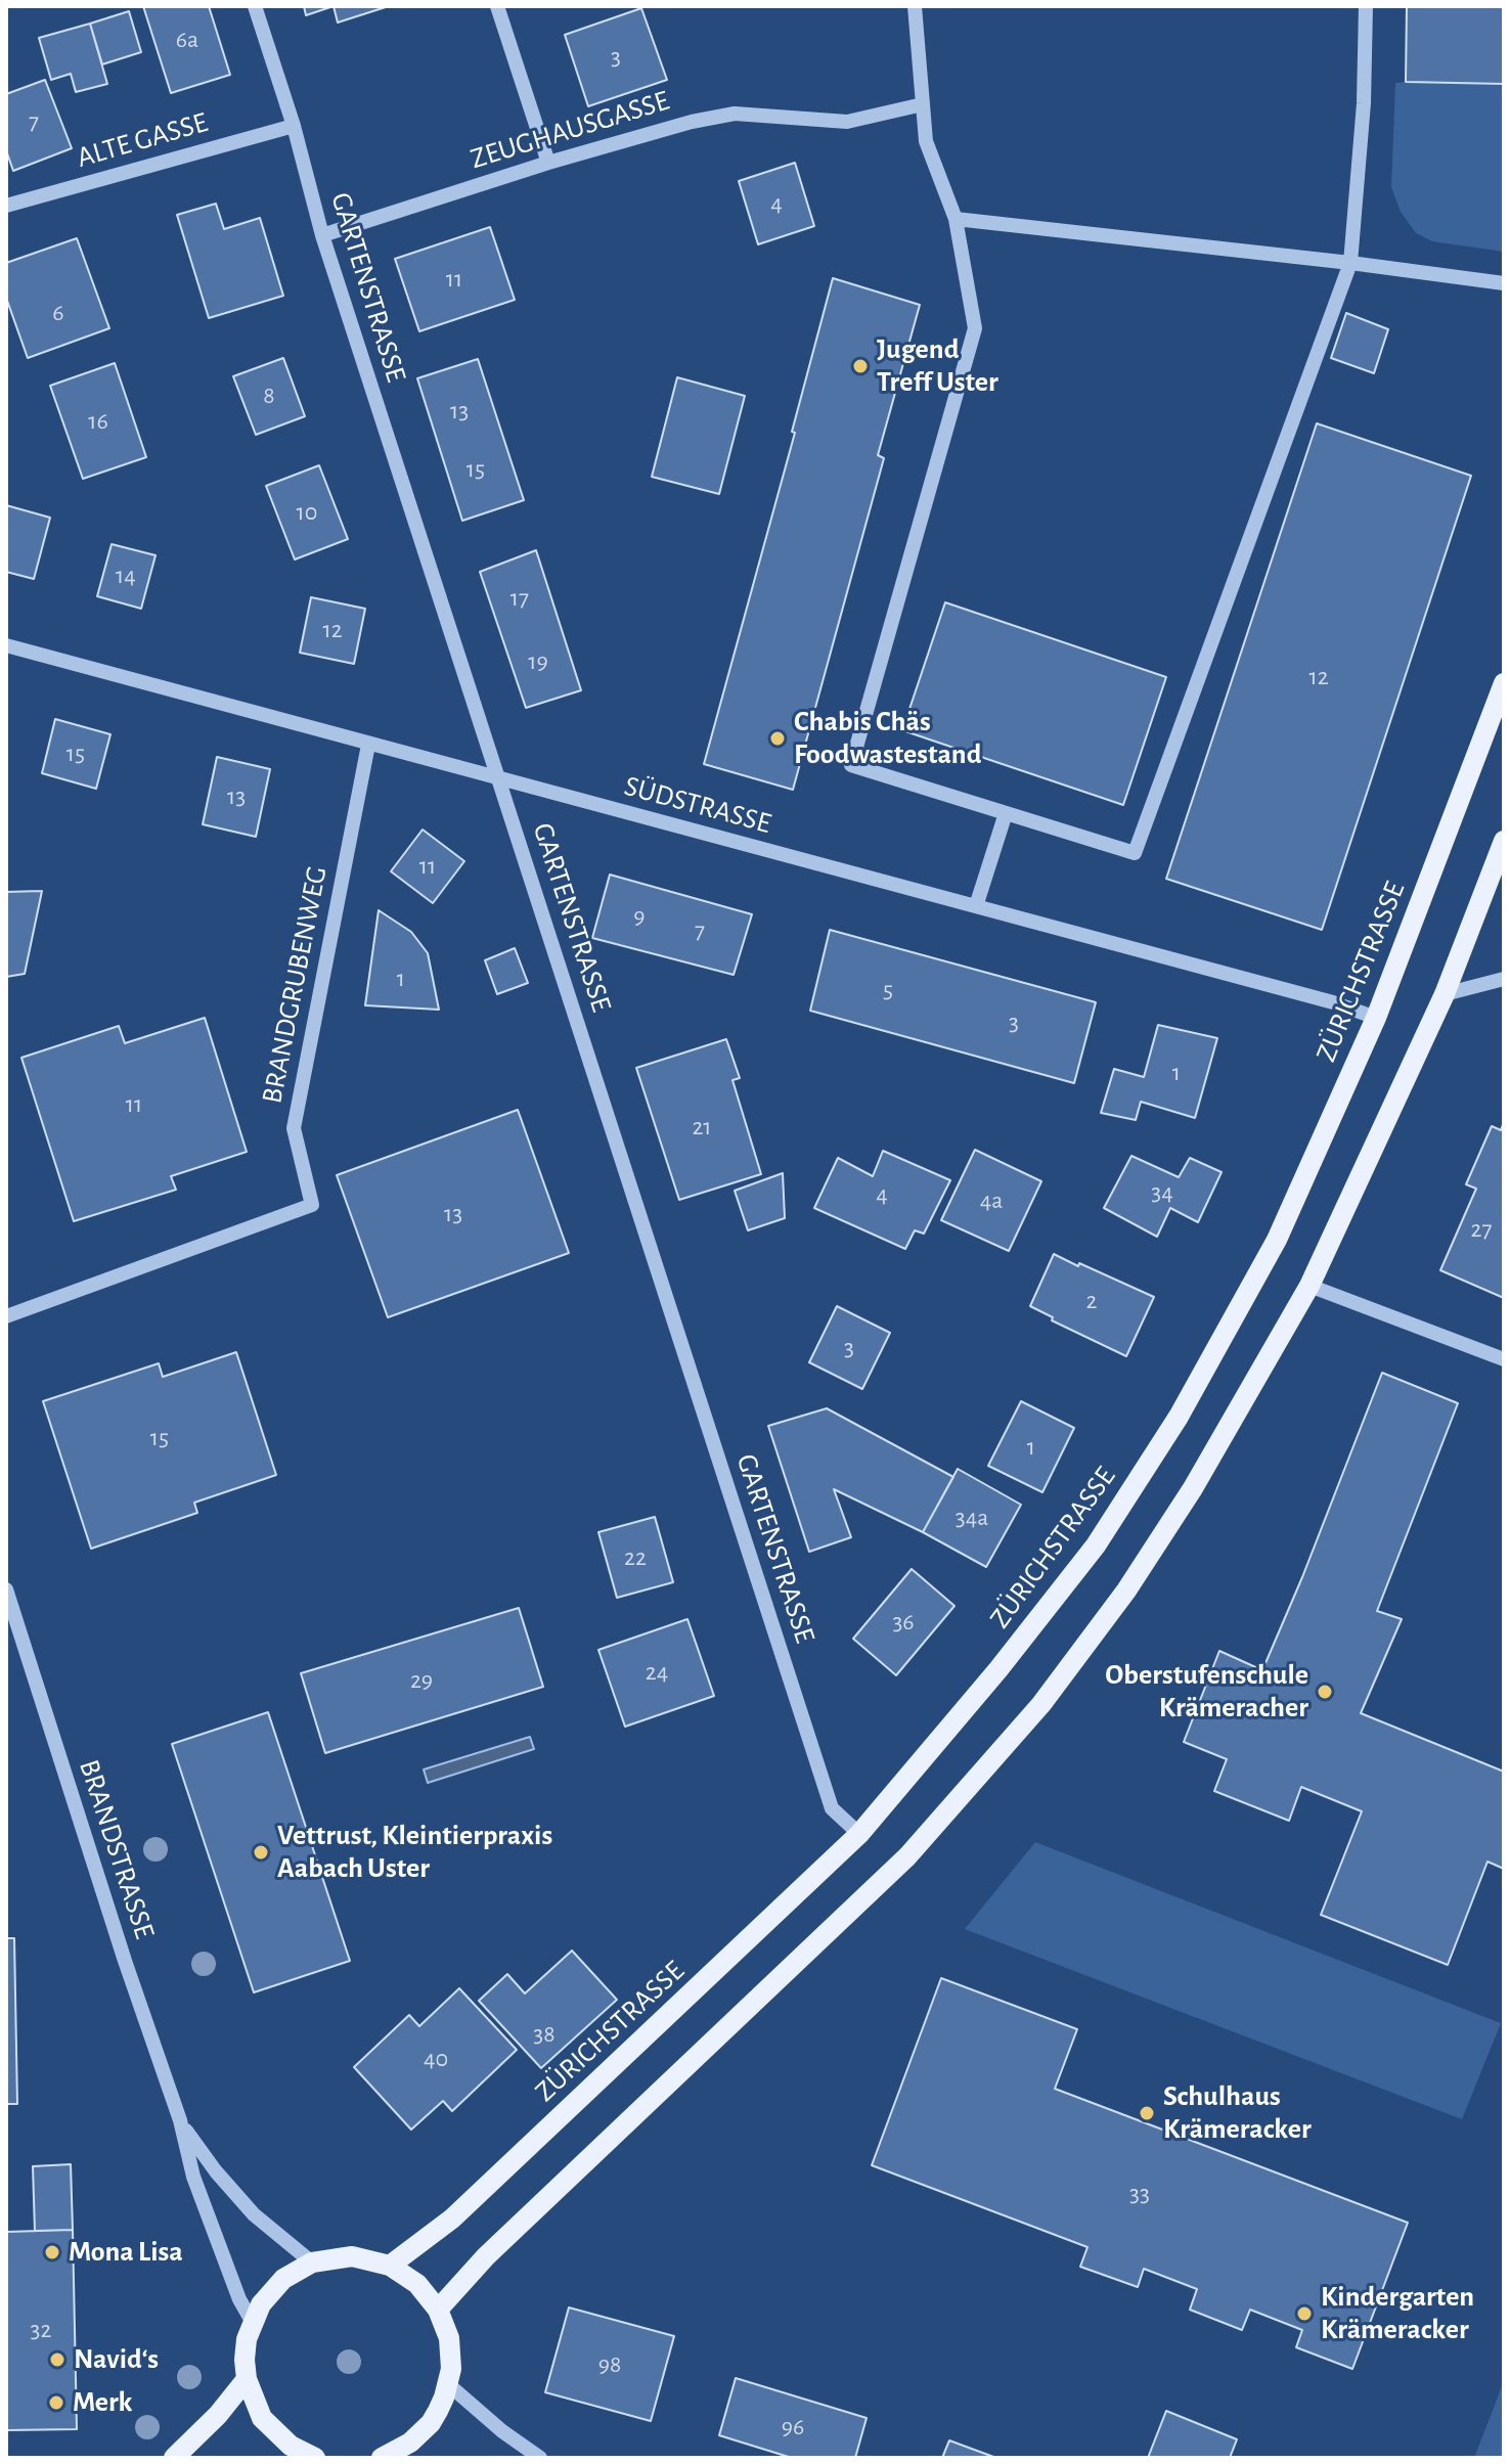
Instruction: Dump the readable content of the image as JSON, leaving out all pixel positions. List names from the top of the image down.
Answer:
{
  "streets": {
    "main road": ["ZÜRICHSTRASSE"],
    "street": [
      "ZEUGHAUSGASSE",
      "ALTE GASSE",
      "GARTENSTRASSE",
      "SÜDSTRASSE",
      "BRANDGRUBENWEG",
      "BRANDSTRASSE"
    ]
  },
  "crossings": [
    ["ZEUGHAUSGASSE", "GARTENSTRASSE"],
    ["ALTE GASSE", "GARTENSTRASSE"],
    ["GARTENSTRASSE", "SÜDSTRASSE"],
    ["GARTENSTRASSE", "ZÜRICHSTRASSE"],
    ["SÜDSTRASSE", "ZÜRICHSTRASSE"],
    ["SÜDSTRASSE", "BRANDGRUBENWEG"]
  ],
  "places": [
    "Jugend Treff Uster",
    "Chabis Chäs Foodwastestand",
    "Oberstufenschule Krämeracher",
    "Vettrust, Kleintierpraxis Aabach Uster",
    "Schulhaus Krämeracker",
    "Mona Lisa",
    "Kindergarten Krämeracker",
    "Navid‘s",
    "Merk"
  ],
  "house_numbers": [
    "6a",
    "3",
    "7",
    "4",
    "11",
    "6",
    "8",
    "13",
    "16",
    "15",
    "10",
    "14",
    "17",
    "12",
    "19",
    "12",
    "15",
    "13",
    "11",
    "9",
    "7",
    "1",
    "5",
    "3",
    "1",
    "11",
    "21",
    "34",
    "4",
    "4a",
    "13",
    "27",
    "2",
    "3",
    "15",
    "1",
    "34a",
    "22",
    "36",
    "24",
    "29",
    "38",
    "40",
    "33",
    "32",
    "98",
    "96"
  ]
}
